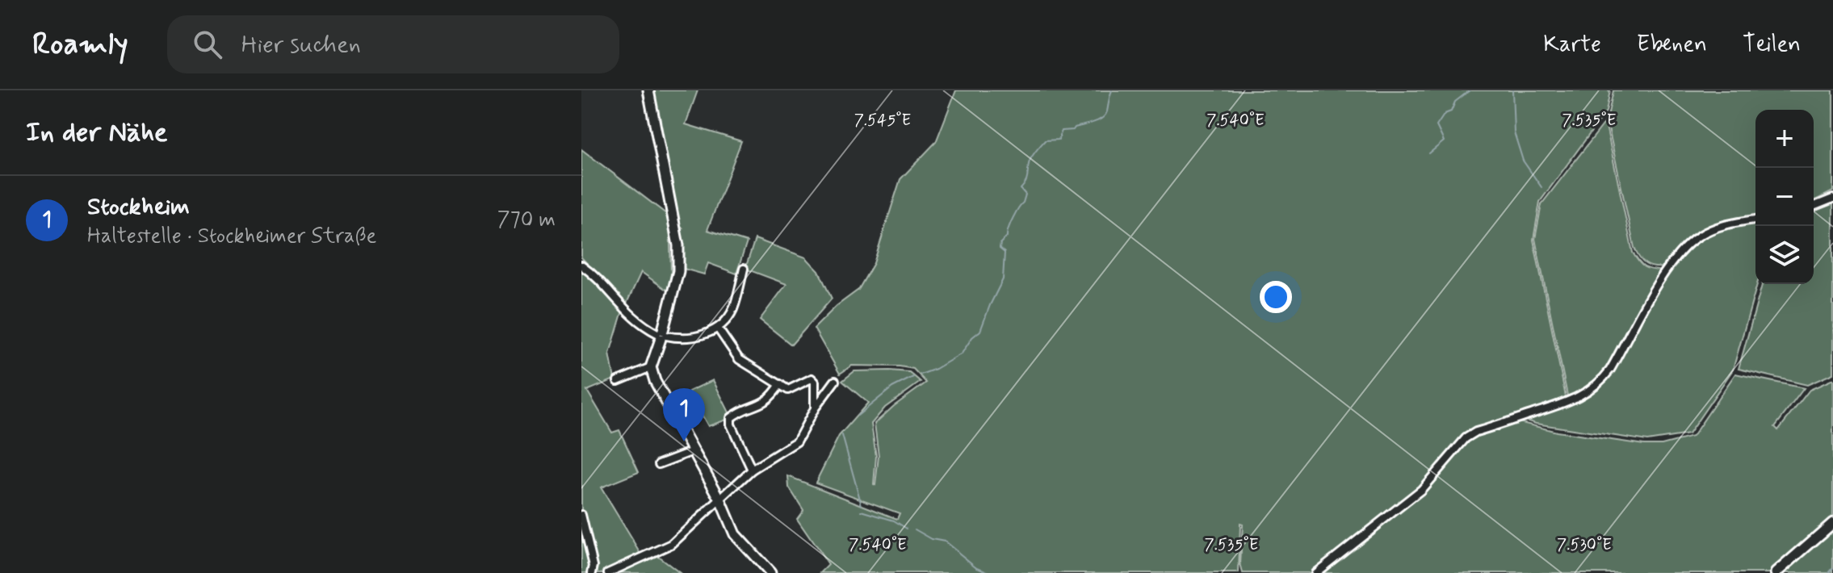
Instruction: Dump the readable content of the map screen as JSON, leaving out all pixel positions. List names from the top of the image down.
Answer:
{
  "page": {
    "header": "Roamly",
    "search": "Hier suchen",
    "nav": ["Karte", "Ebenen", "Teilen"],
    "heading": "In der Nähe",
    "map_buttons": ["+", "−"],
    "list": [
      {
        "mark": "1",
        "name": "Stockheim",
        "note": "Haltestelle · Stockheimer Straße",
        "value": "770 m"
      }
    ],
    "pins": "1"
  },
  "coordinates": [
    "7.545°E",
    "7.540°E",
    "7.535°E",
    "7.530°E"
  ]
}
